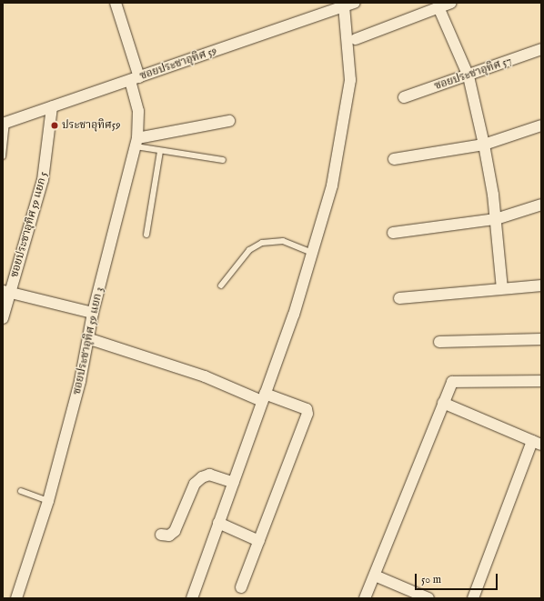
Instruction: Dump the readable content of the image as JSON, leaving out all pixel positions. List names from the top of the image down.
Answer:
{
  "streets": {
    "street": [
      "ซอยประชาอุทิศ 59",
      "ซอยประชาอุทิศ 57",
      "ซอยประชาอุทิศ 59 แยก 5",
      "ซอยประชาอุทิศ 59 แยก 3"
    ]
  },
  "crossings": [
    ["ซอยประชาอุทิศ 59", "ซอยประชาอุทิศ 59 แยก 5"],
    ["ซอยประชาอุทิศ 59", "ซอยประชาอุทิศ 59 แยก 3"]
  ],
  "places": ["ประชาอุทิศ59"],
  "scale_bar": "50 m"
}
